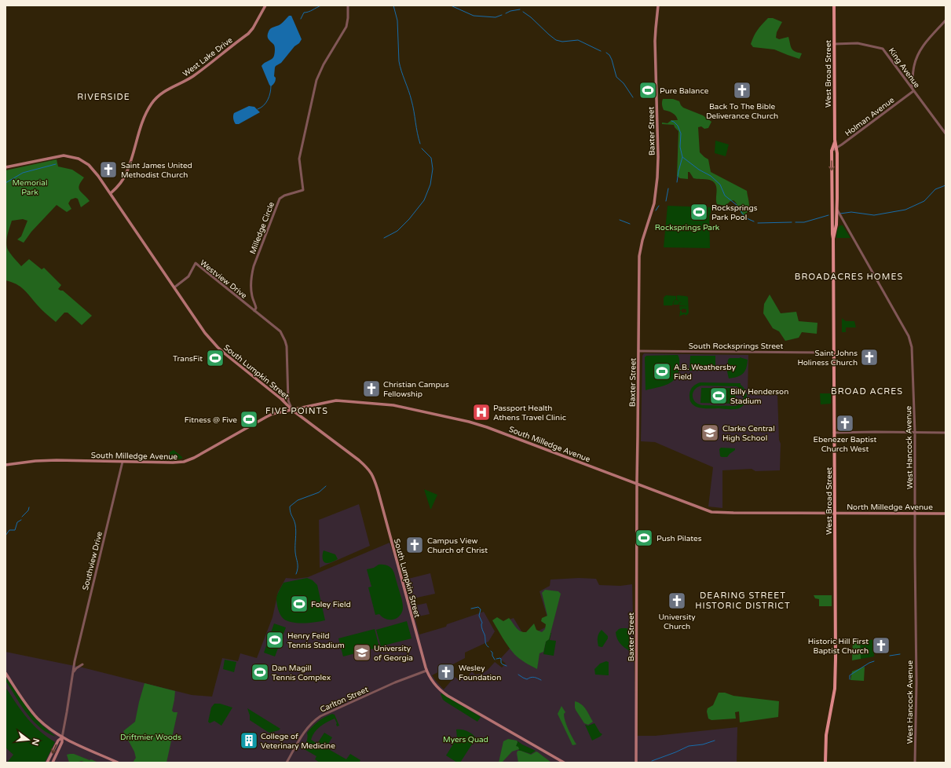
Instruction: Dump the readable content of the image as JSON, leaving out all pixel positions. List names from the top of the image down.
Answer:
{
  "streets": {
    "main road": [
      "West Lake Drive",
      "West Broad Street",
      "Baxter Street",
      "South Lumpkin Street",
      "South Milledge Avenue",
      "North Milledge Avenue"
    ],
    "street": [
      "King Avenue",
      "Holman Avenue",
      "Milledge Circle",
      "Westview Drive",
      "South Rocksprings Street",
      "West Hancock Avenue",
      "Southview Drive",
      "Carlton Street"
    ]
  },
  "crossings": [
    ["West Lake Drive", "South Lumpkin Street"],
    ["King Avenue", "West Broad Street"],
    ["King Avenue", "Holman Avenue"],
    ["West Broad Street", "Holman Avenue"],
    ["West Broad Street", "South Rocksprings Street"],
    ["West Broad Street", "South Milledge Avenue"],
    ["West Broad Street", "West Hancock Avenue"],
    ["West Broad Street", "North Milledge Avenue"],
    ["Baxter Street", "South Rocksprings Street"],
    ["Baxter Street", "South Milledge Avenue"],
    ["Milledge Circle", "Westview Drive"],
    ["Westview Drive", "South Lumpkin Street"],
    ["South Lumpkin Street", "South Milledge Avenue"],
    ["South Lumpkin Street", "Carlton Street"],
    ["South Milledge Avenue", "North Milledge Avenue"],
    ["South Milledge Avenue", "Southview Drive"],
    ["West Hancock Avenue", "North Milledge Avenue"]
  ],
  "districts": [
    "RIVERSIDE",
    "BROADACRES HOMES",
    "BROAD ACRES",
    "FIVE POINTS",
    "DEARING STREET HISTORIC DISTRICT"
  ],
  "parks": [
    "Memorial Park",
    "Rocksprings Park",
    "Driftmier Woods",
    "Myers Quad"
  ],
  "places": {
    "sports": [
      "Pure Balance",
      "Rocksprings Park Pool",
      "TransFit",
      "A.B. Weathersby Field",
      "Billy Henderson Stadium",
      "Fitness @ Five",
      "Push Pilates",
      "Foley Field",
      "Henry Feild Tennis Stadium",
      "Dan Magill Tennis Complex"
    ],
    "church": [
      "Back To The Bible Deliverance Church",
      "Saint James United Methodist Church",
      "Saint Johns Holiness Church",
      "Christian Campus Fellowship",
      "Ebenezer Baptist Church West",
      "Campus View Church of Christ",
      "University Church",
      "Historic Hill First Baptist Church",
      "Wesley Foundation"
    ],
    "hospital": ["Passport Health Athens Travel Clinic"],
    "school or university": ["Clarke Central High School", "University of Georgia"],
    "building": ["College of Veterinary Medicine"]
  },
  "north": "right"
}
